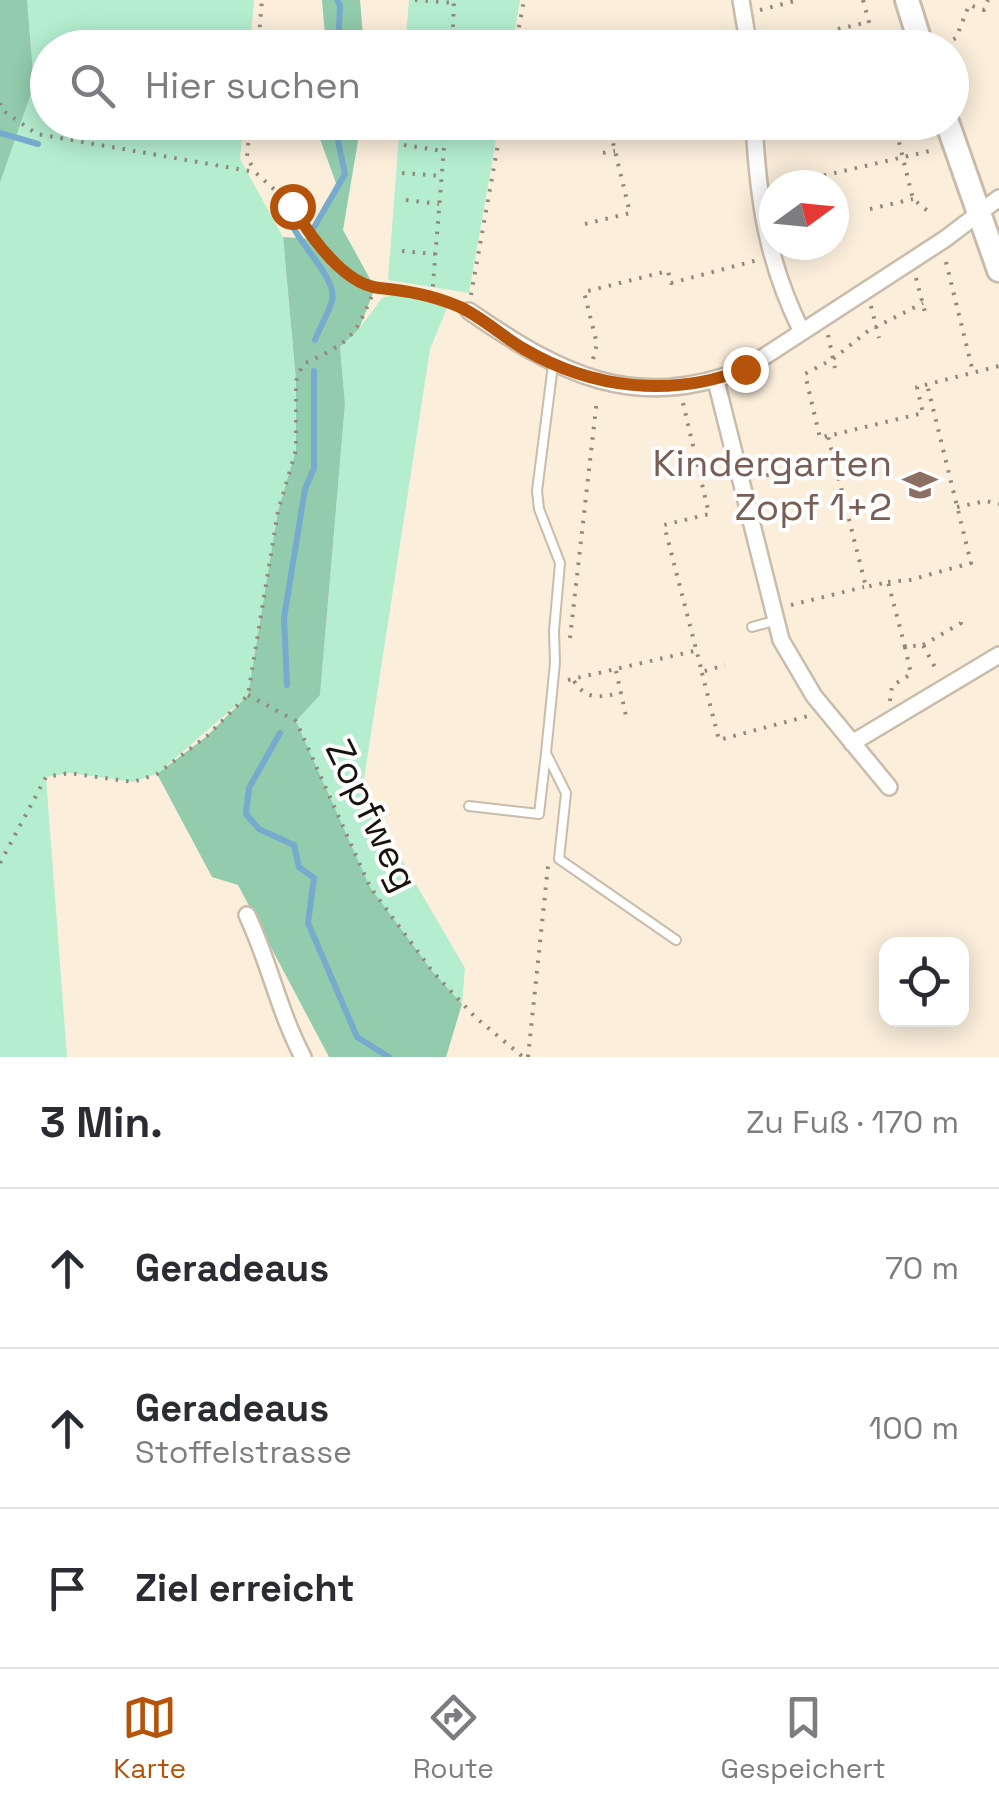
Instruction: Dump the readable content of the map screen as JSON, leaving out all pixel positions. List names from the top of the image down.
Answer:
{
  "streets": {
    "path": ["Zopfweg"]
  },
  "places": {
    "school or university": ["Kindergarten Zopf 1+2"]
  },
  "north": "right",
  "page": {
    "search": "Hier suchen",
    "heading": ["3 Min.", "Zu Fuß · 170 m"],
    "list": [
      ["Geradeaus", "70 m"],
      ["Geradeaus", "Stoffelstrasse", "100 m"],
      "Ziel erreicht"
    ],
    "nav": ["Karte", "Route", "Gespeichert"]
  }
}
